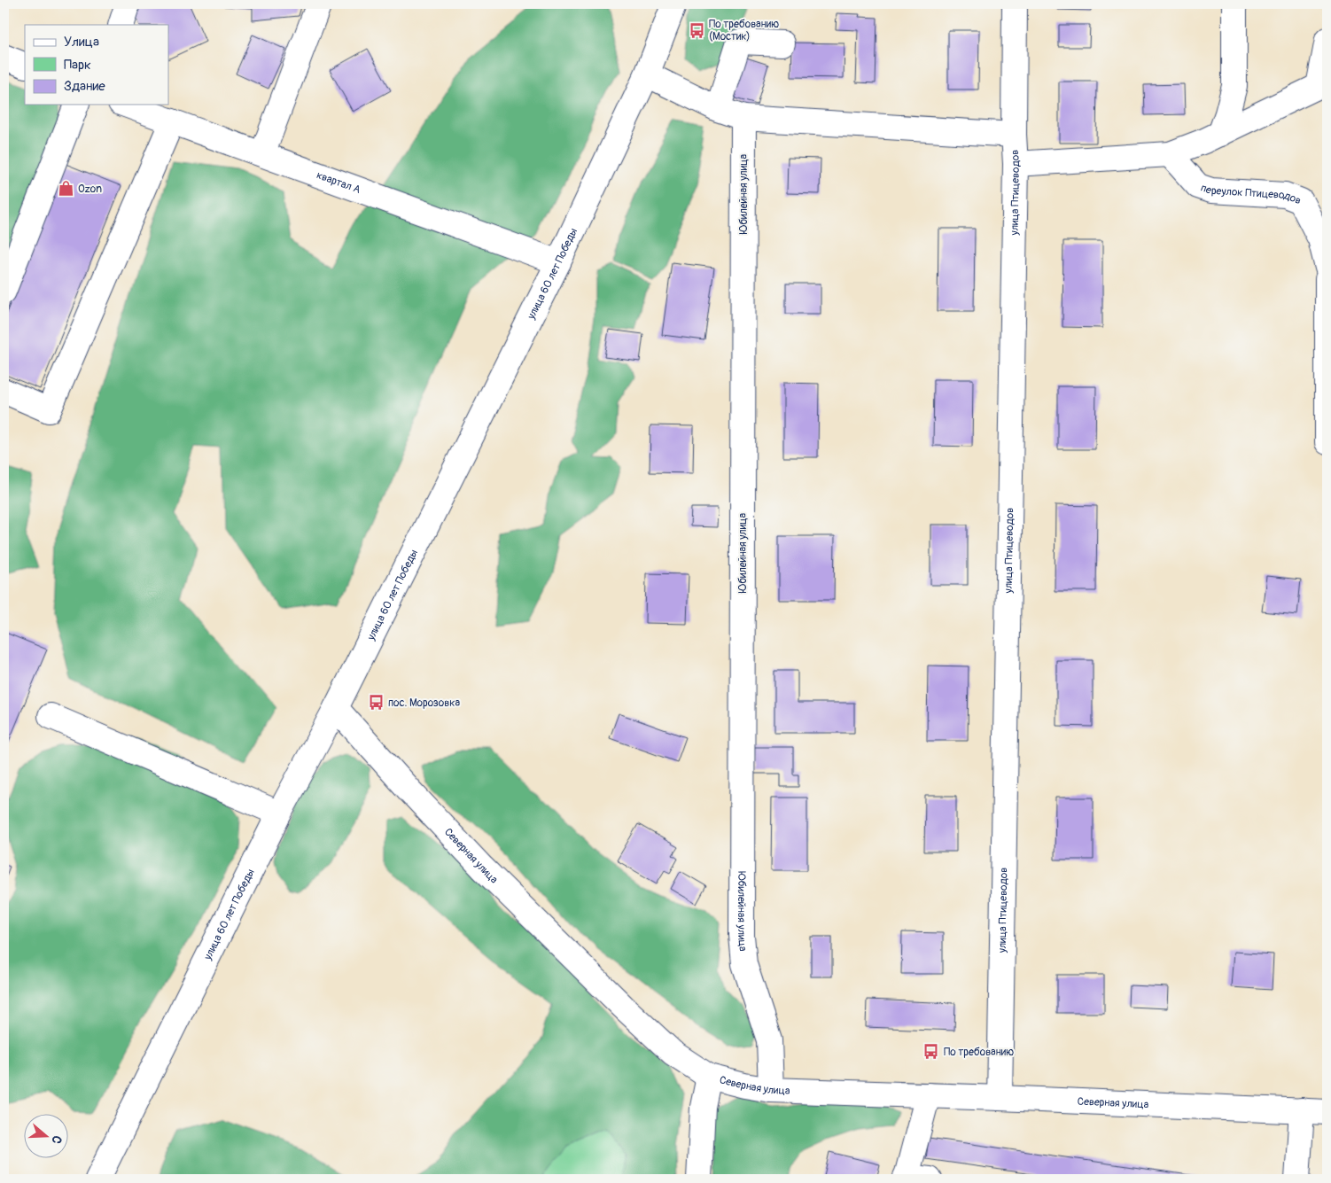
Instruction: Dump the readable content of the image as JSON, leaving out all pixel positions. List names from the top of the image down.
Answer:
{
  "streets": {
    "street": [
      "квартал А",
      "улица Птицеводов",
      "Юбилейная улица",
      "переулок Птицеводов",
      "улица 60 лет Победы",
      "Северная улица"
    ]
  },
  "crossings": [
    ["квартал А", "улица 60 лет Победы"],
    ["улица Птицеводов", "Северная улица"],
    ["Юбилейная улица", "Северная улица"],
    ["улица 60 лет Победы", "Северная улица"]
  ],
  "places": {
    "bus stop": ["По требованию (Мостик)", "пос. Морозовка", "По требованию"],
    "shop": ["Ozon"]
  },
  "legend": ["Улица", "Парк", "Здание"],
  "north": "right"
}
